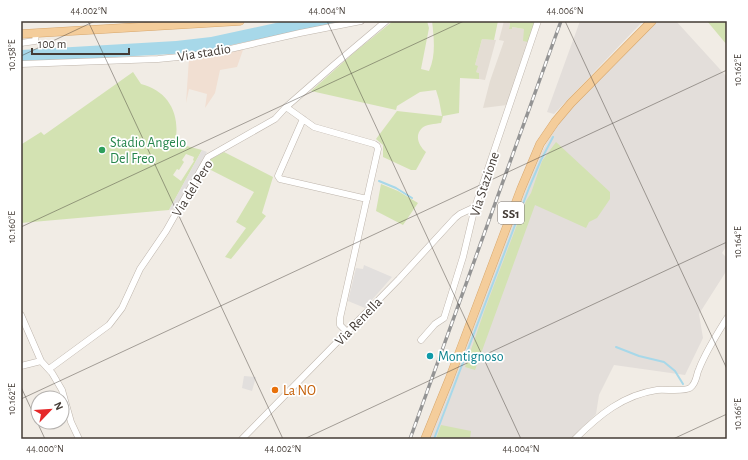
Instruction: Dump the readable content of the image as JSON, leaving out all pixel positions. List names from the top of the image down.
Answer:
{
  "streets": {
    "main road": ["SS1"],
    "street": [
      "Via stadio",
      "Via Stazione",
      "Via del Pero",
      "Via Renella"
    ]
  },
  "crossings": [
    ["Via Stazione", "Via Renella"]
  ],
  "places": ["Stadio Angelo Del Freo", "Montignoso", "La NO"],
  "scale_bar": "100 m",
  "north": "top right",
  "coordinates": [
    "44.002°N",
    "44.004°N",
    "44.006°N",
    "10.158°E",
    "10.162°E",
    "10.160°E",
    "10.164°E",
    "10.166°E",
    "44.000°N"
  ]
}
